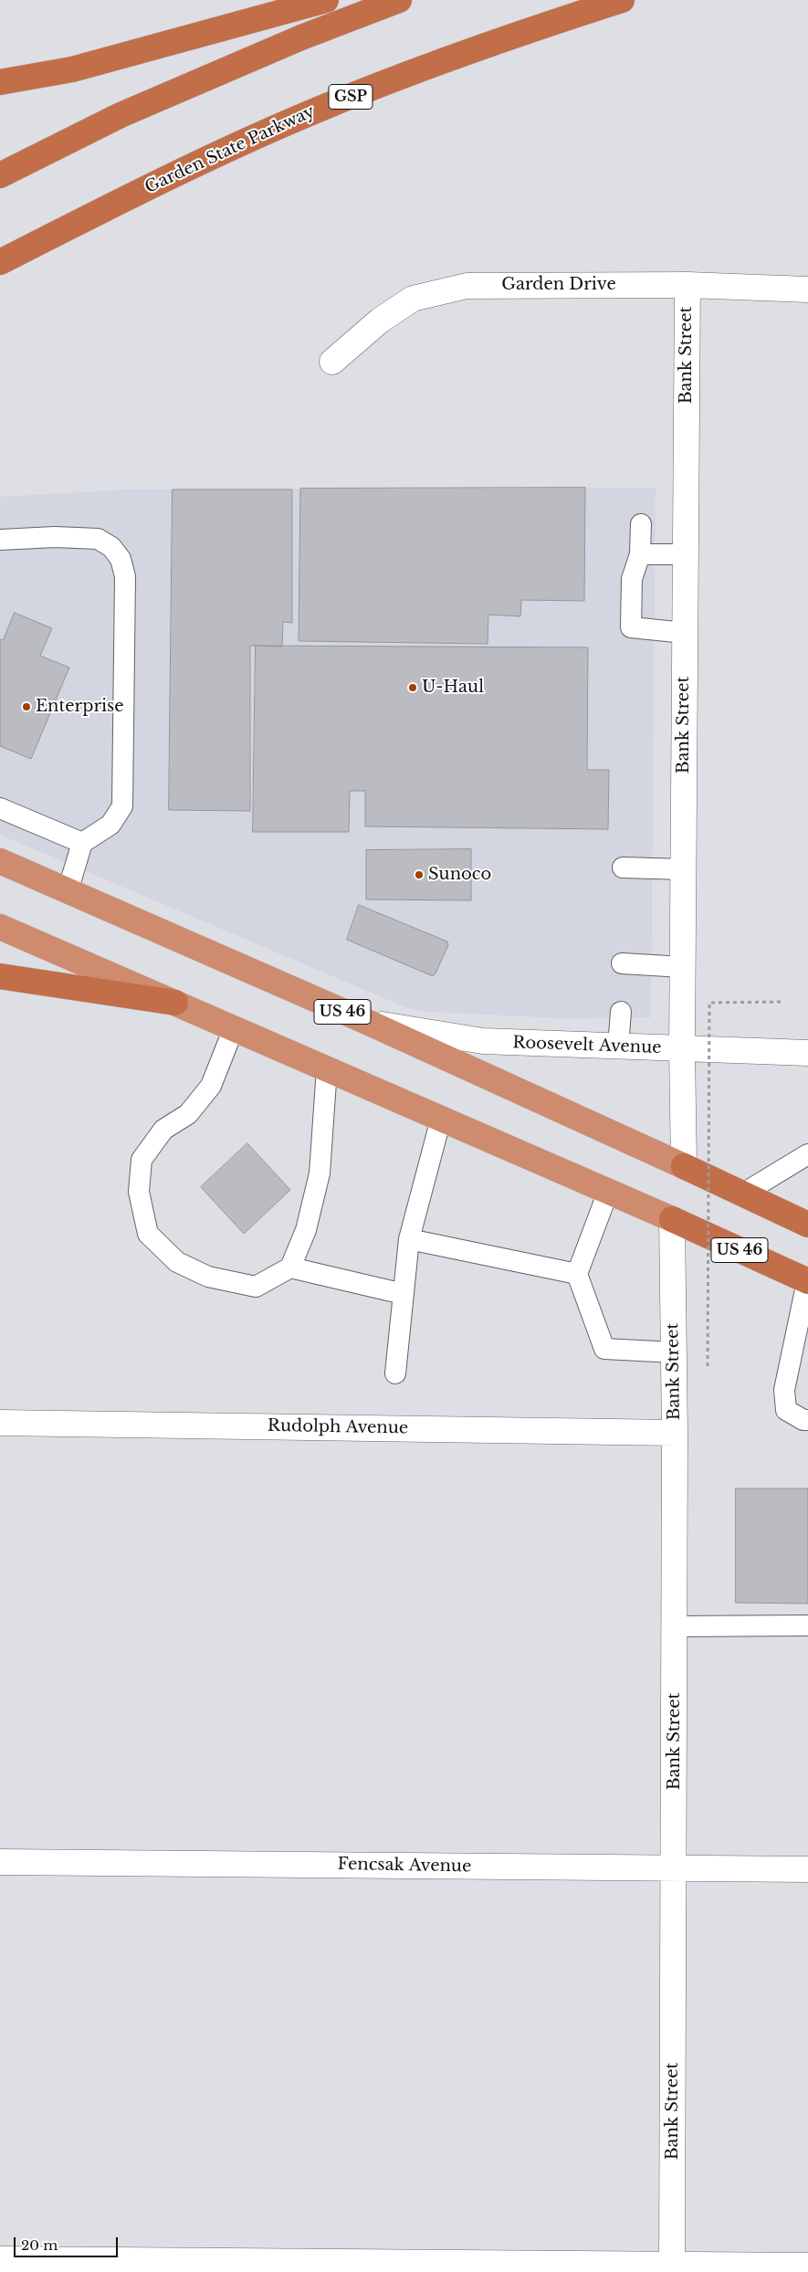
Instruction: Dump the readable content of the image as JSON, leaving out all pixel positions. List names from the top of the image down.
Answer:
{
  "streets": {
    "highway": ["GSP", "Garden State Parkway", "US 46"],
    "street": [
      "Garden Drive",
      "Bank Street",
      "Roosevelt Avenue",
      "Rudolph Avenue",
      "Fencsak Avenue"
    ]
  },
  "crossings": [
    ["Garden Drive", "Bank Street"],
    ["Bank Street", "US 46"],
    ["Bank Street", "Roosevelt Avenue"],
    ["Bank Street", "Rudolph Avenue"],
    ["Bank Street", "Fencsak Avenue"],
    ["US 46", "Roosevelt Avenue"]
  ],
  "places": ["U-Haul", "Enterprise", "Sunoco"],
  "scale_bar": "20 m"
}
